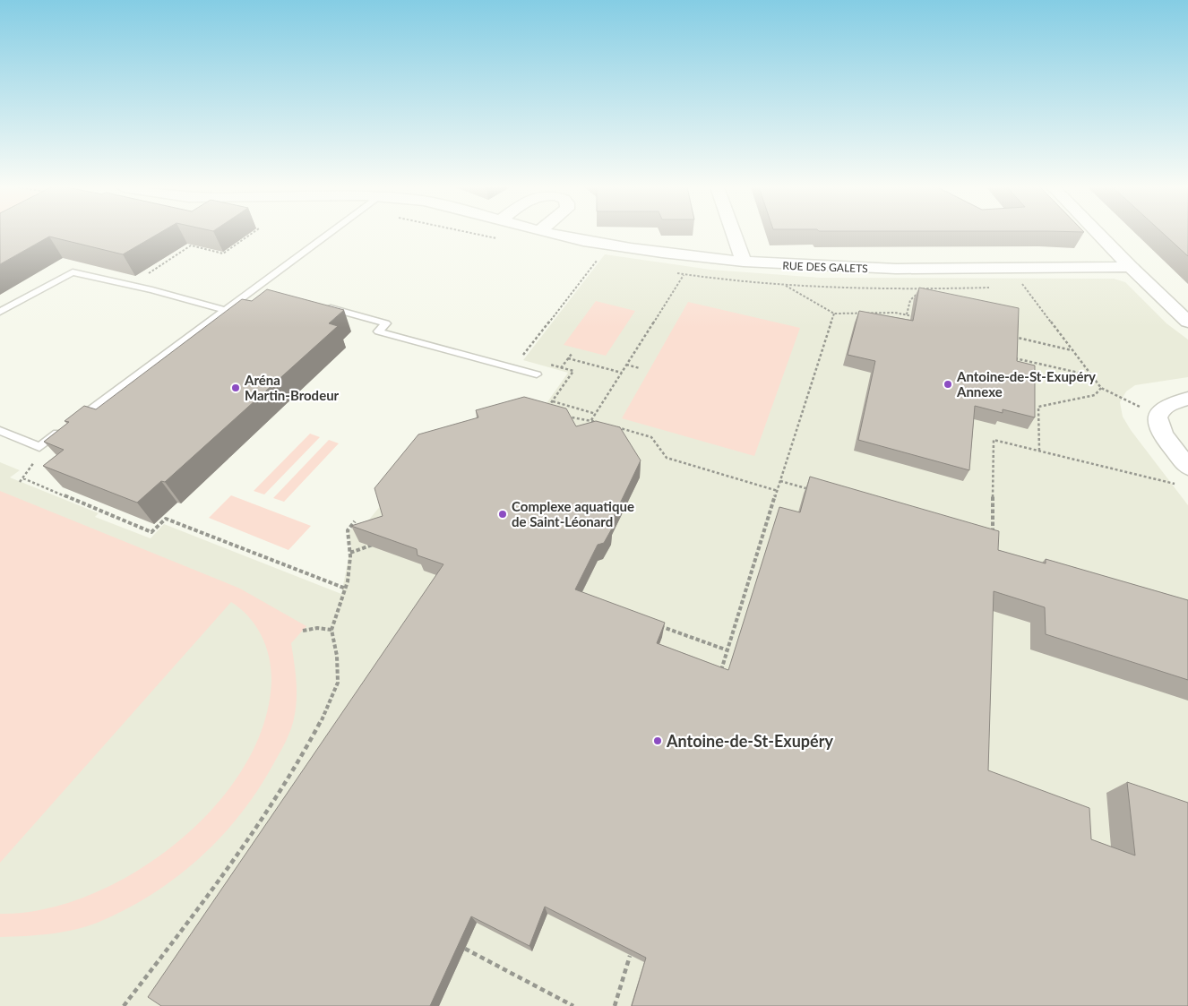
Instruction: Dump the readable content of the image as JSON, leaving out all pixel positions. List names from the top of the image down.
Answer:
{
  "streets": {
    "street": ["RUE DES GALETS"]
  },
  "places": [
    "Antoine-de-St-Exupéry Annexe",
    "Aréna Martin-Brodeur",
    "Complexe aquatique de Saint-Léonard",
    "Antoine-de-St-Exupéry"
  ]
}
